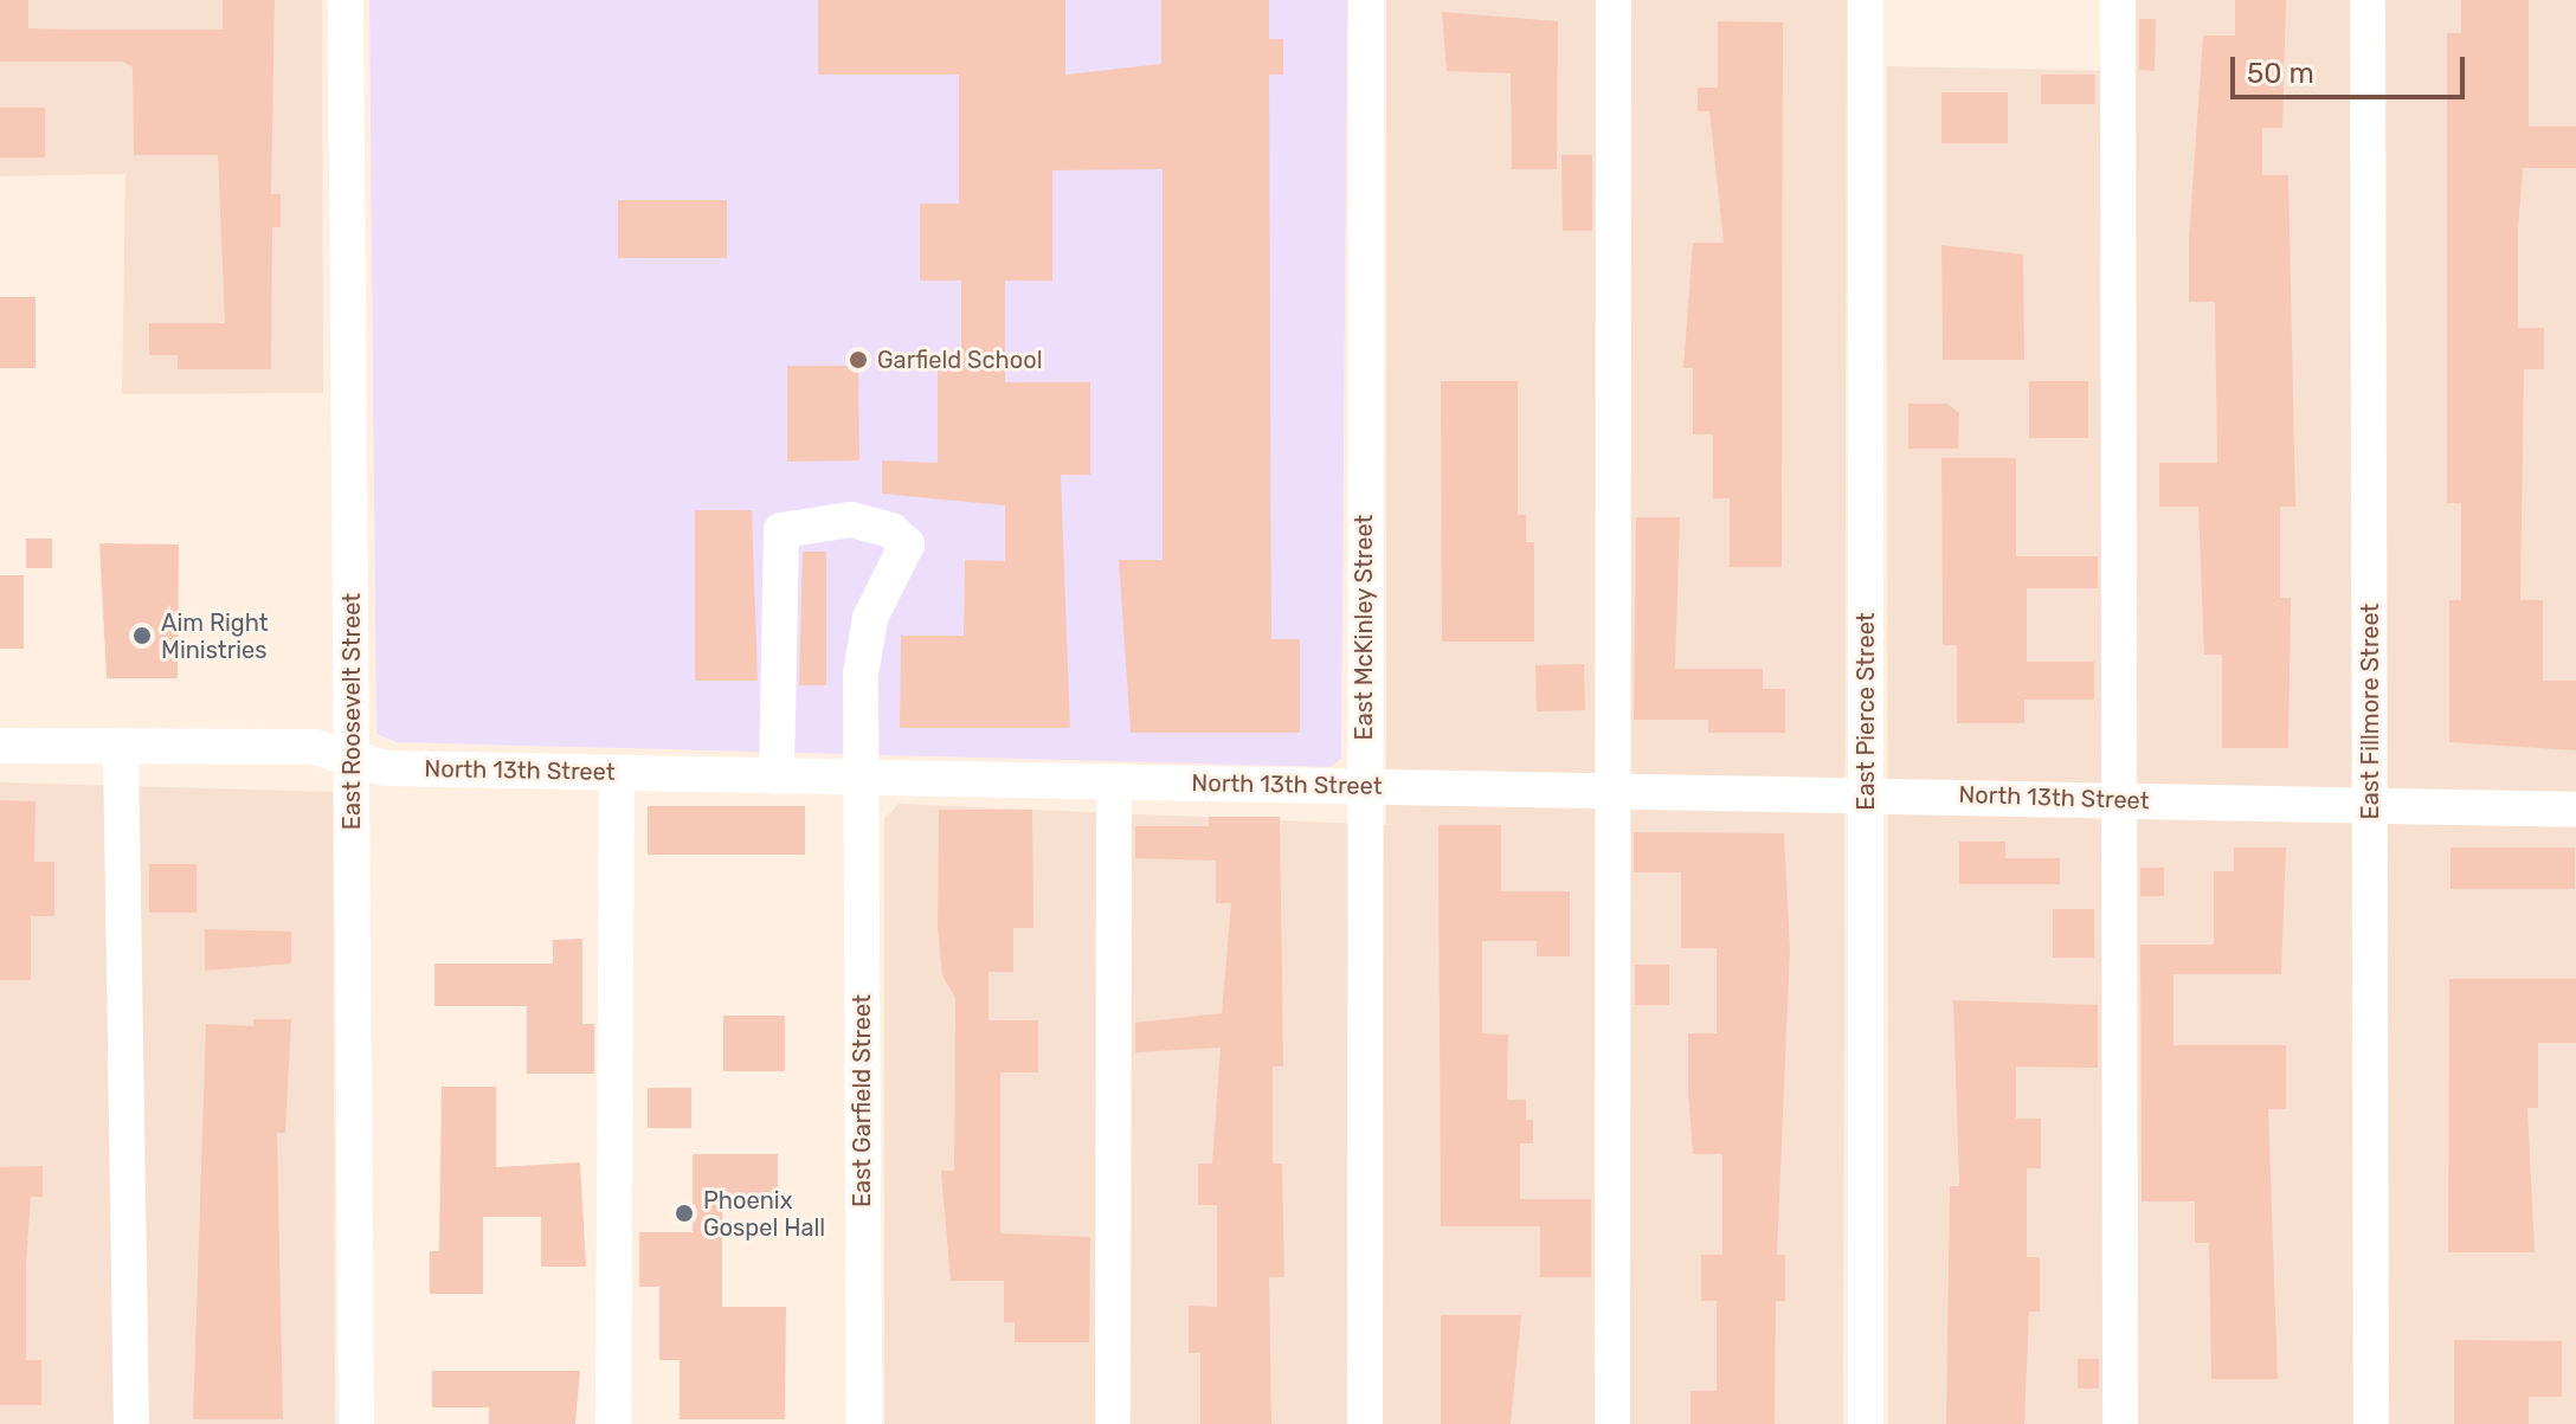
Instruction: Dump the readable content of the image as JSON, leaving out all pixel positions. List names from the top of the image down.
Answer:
{
  "streets": {
    "street": [
      "East McKinley Street",
      "East Roosevelt Street",
      "East Pierce Street",
      "East Fillmore Street",
      "North 13th Street",
      "East Garfield Street"
    ]
  },
  "crossings": [
    ["East McKinley Street", "North 13th Street"],
    ["East Roosevelt Street", "North 13th Street"],
    ["East Pierce Street", "North 13th Street"],
    ["East Fillmore Street", "North 13th Street"],
    ["North 13th Street", "East Garfield Street"]
  ],
  "places": ["Garfield School", "Aim Right Ministries", "Phoenix Gospel Hall"],
  "scale_bar": "50 m"
}
